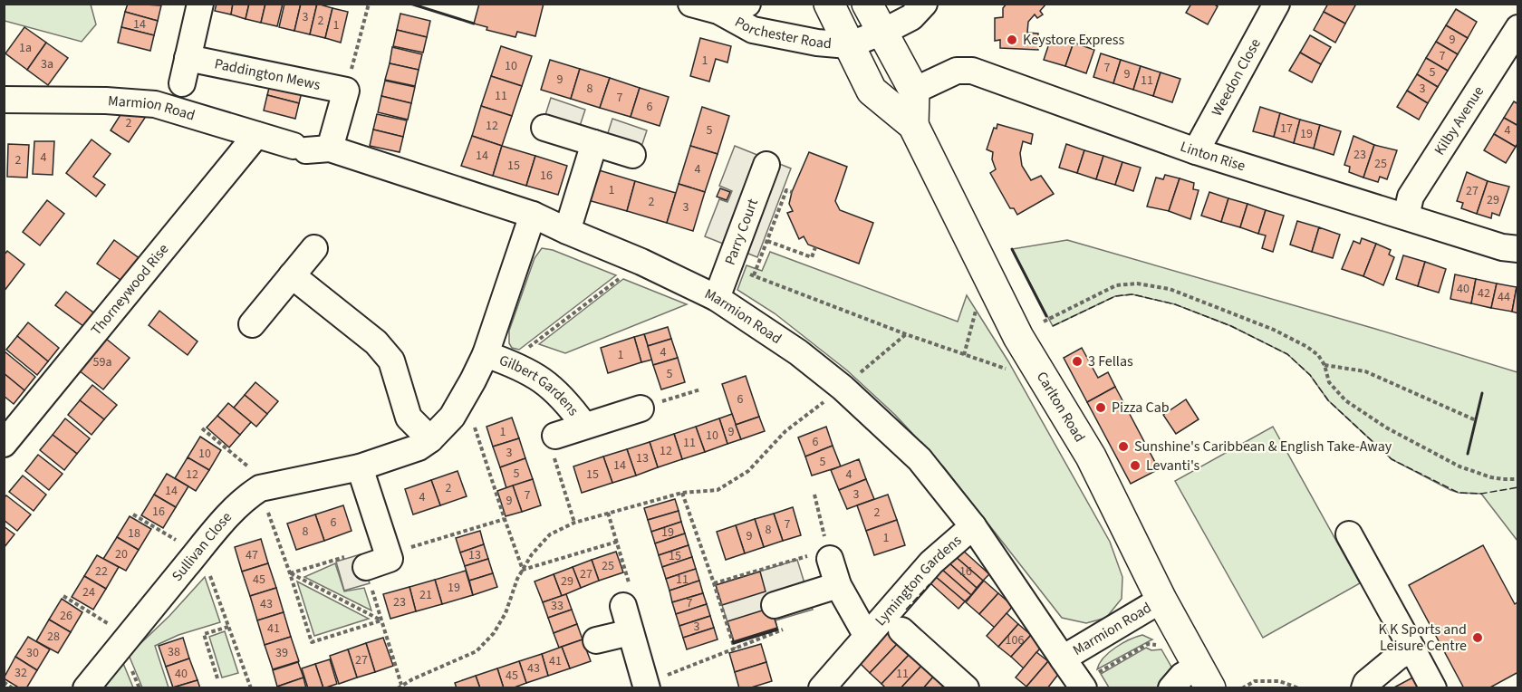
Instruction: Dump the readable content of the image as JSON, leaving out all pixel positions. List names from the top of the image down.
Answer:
{
  "streets": {
    "main road": ["Carlton Road"],
    "street": [
      "Porchester Road",
      "Paddington Mews",
      "Weedon Close",
      "Marmion Road",
      "Kilby Avenue",
      "Linton Rise",
      "Parry Court",
      "Thorneywood Rise",
      "Gilbert Gardens",
      "Sullivan Close",
      "Lymington Gardens"
    ]
  },
  "crossings": [
    ["Porchester Road", "Carlton Road"],
    ["Paddington Mews", "Marmion Road"],
    ["Weedon Close", "Linton Rise"],
    ["Marmion Road", "Parry Court"],
    ["Marmion Road", "Thorneywood Rise"],
    ["Marmion Road", "Carlton Road"],
    ["Marmion Road", "Sullivan Close"],
    ["Marmion Road", "Lymington Gardens"],
    ["Kilby Avenue", "Linton Rise"],
    ["Linton Rise", "Carlton Road"],
    ["Gilbert Gardens", "Sullivan Close"]
  ],
  "places": [
    "Keystore Express",
    "3 Fellas",
    "Pizza Cab",
    "Sunshine's Caribbean & English Take-Away",
    "Levanti's",
    "K K Sports and Leisure Centre"
  ],
  "house_numbers": [
    "3",
    "2",
    "14",
    "1",
    "9",
    "1a",
    "7",
    "1",
    "3a",
    "10",
    "7",
    "5",
    "9",
    "9",
    "11",
    "8",
    "3",
    "11",
    "7",
    "6",
    "2",
    "12",
    "17",
    "5",
    "4",
    "19",
    "23",
    "14",
    "4",
    "2",
    "25",
    "15",
    "4",
    "16",
    "1",
    "27",
    "29",
    "2",
    "3",
    "40",
    "42",
    "44",
    "4",
    "1",
    "59a",
    "5",
    "6",
    "1",
    "9",
    "10",
    "6",
    "11",
    "12",
    "3",
    "10",
    "13",
    "5",
    "14",
    "5",
    "12",
    "15",
    "4",
    "2",
    "14",
    "3",
    "7",
    "4",
    "9",
    "16",
    "2",
    "6",
    "7",
    "8",
    "8",
    "19",
    "18",
    "9",
    "1",
    "20",
    "47",
    "13",
    "15",
    "25",
    "22",
    "16",
    "27",
    "45",
    "11",
    "29",
    "19",
    "24",
    "21",
    "23",
    "7",
    "43",
    "33",
    "26",
    "3",
    "41",
    "28",
    "106",
    "38",
    "30",
    "39",
    "27",
    "41",
    "43",
    "32",
    "40",
    "11",
    "45"
  ]
}
